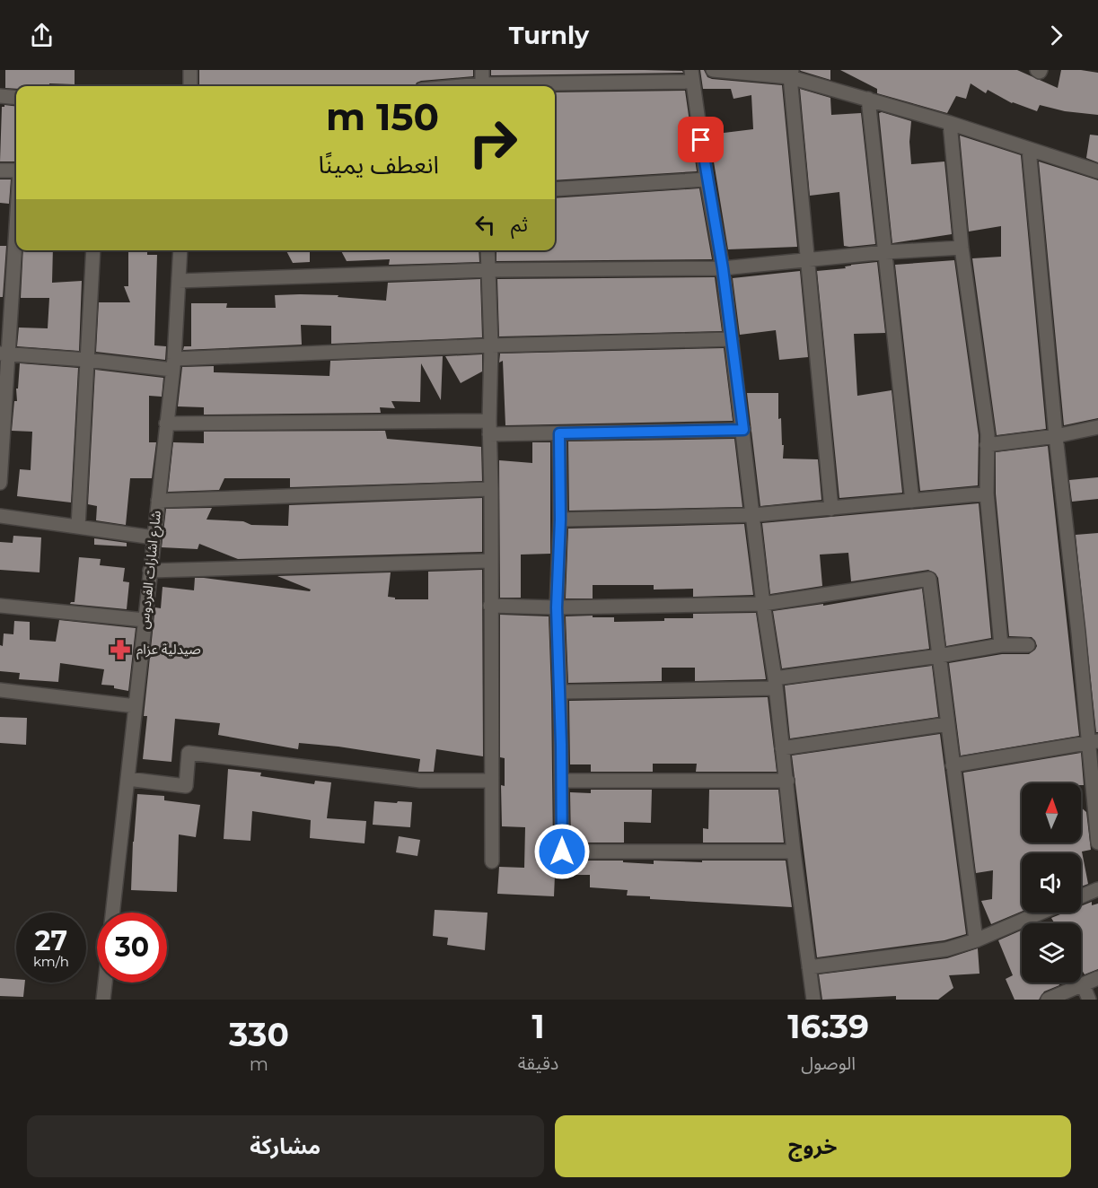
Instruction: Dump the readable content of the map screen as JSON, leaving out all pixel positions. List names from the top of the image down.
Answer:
{
  "streets": {
    "street": ["شارع اشارات الفردوس"]
  },
  "places": {
    "pharmacy": ["صيدلية عزام"]
  },
  "north": "top",
  "page": {
    "header": "Turnly",
    "turn": ["150 m", "انعطف يمينًا"],
    "then": "ثم",
    "speed": "27 km/h",
    "limit": "30",
    "eta": [
      "16:39",
      "الوصول",
      "1",
      "دقيقة",
      "330",
      "m"
    ],
    "buttons": ["خروج", "مشاركة"]
  }
}
